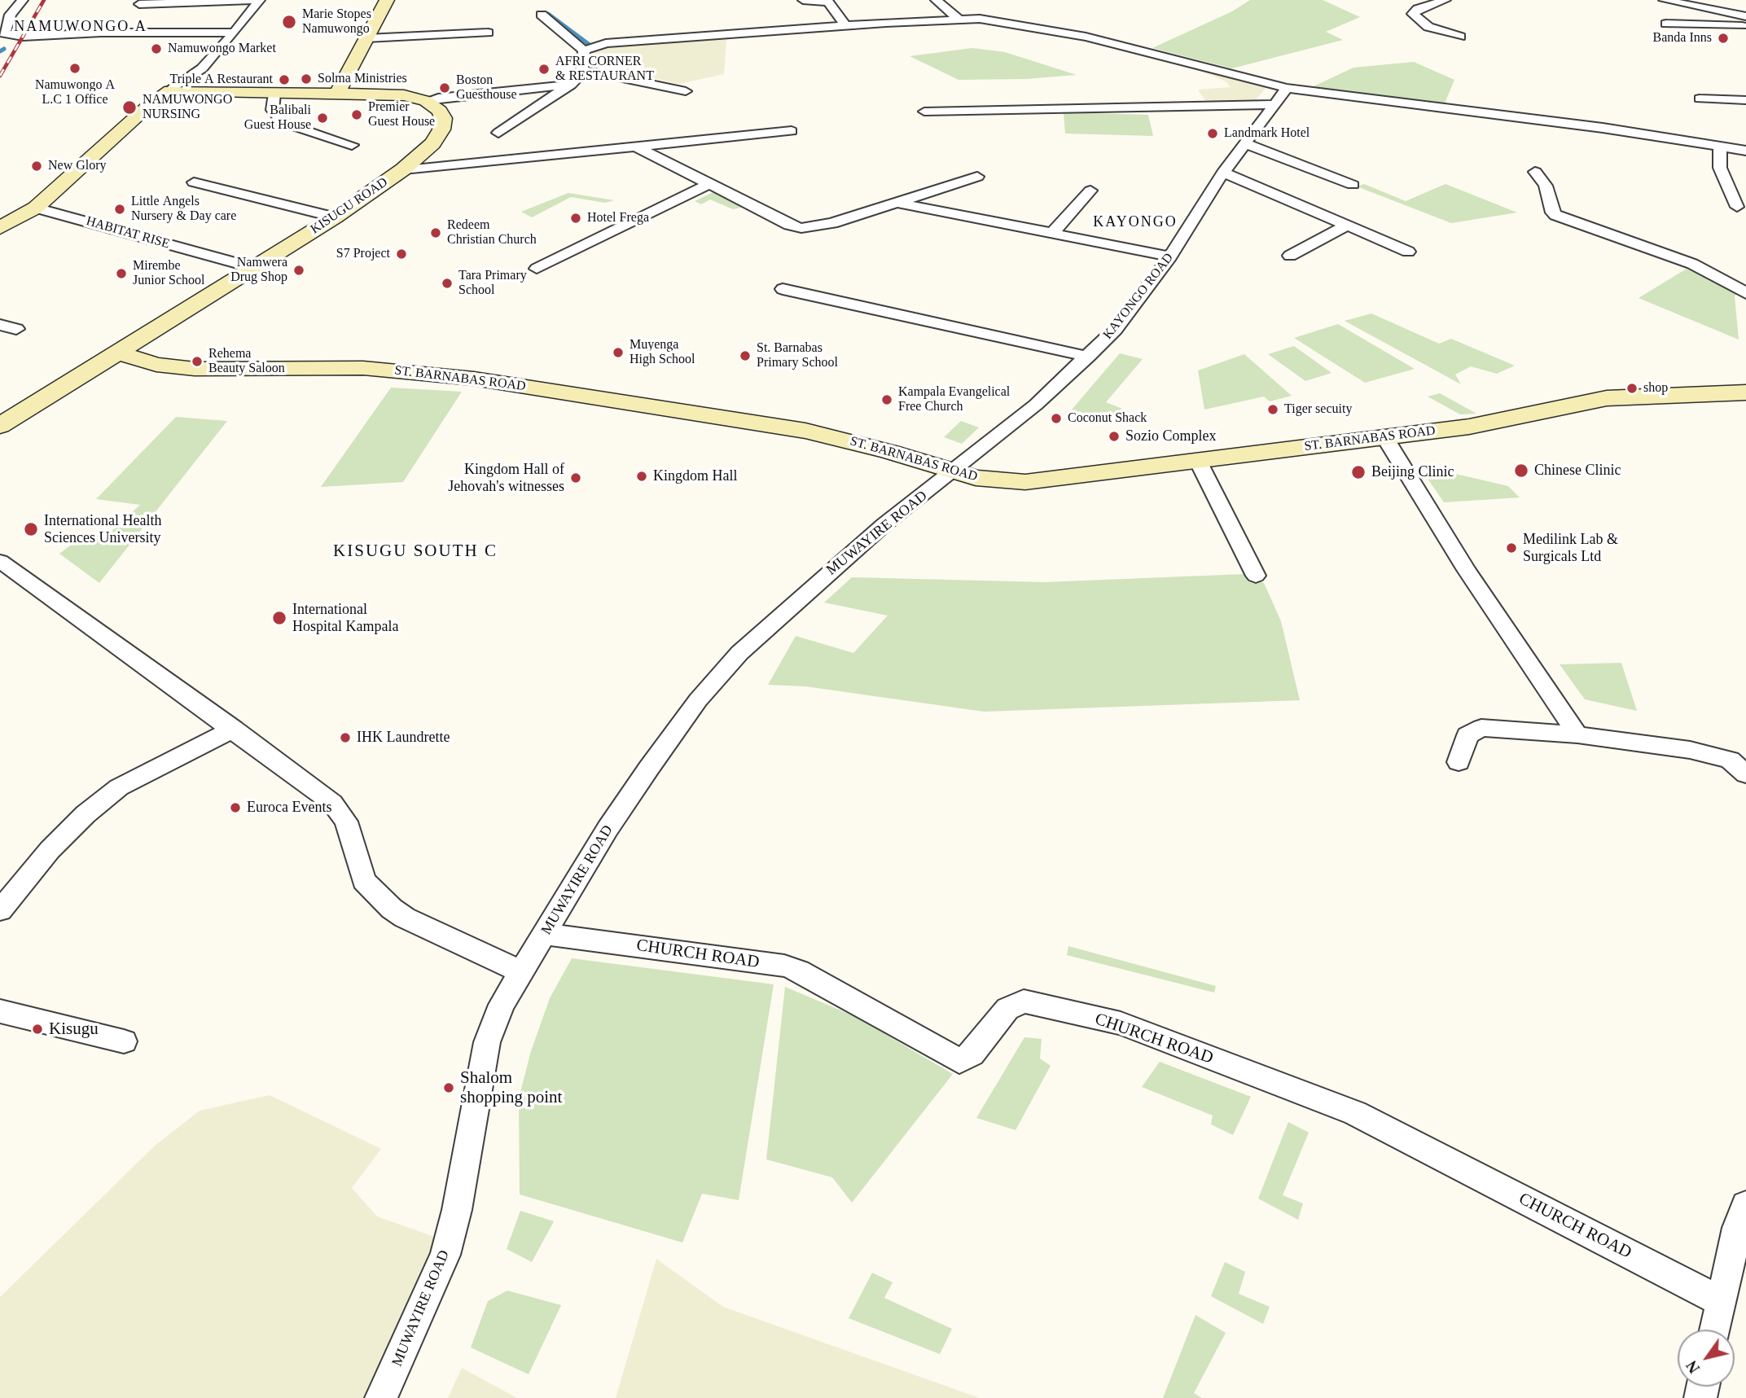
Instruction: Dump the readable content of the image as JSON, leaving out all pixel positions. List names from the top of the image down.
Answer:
{
  "streets": {
    "street": [
      "KISUGU ROAD",
      "HABITAT RISE",
      "KAYONGO ROAD",
      "ST. BARNABAS ROAD",
      "MUWAYIRE ROAD",
      "CHURCH ROAD"
    ]
  },
  "crossings": [
    ["KISUGU ROAD", "HABITAT RISE"],
    ["KISUGU ROAD", "ST. BARNABAS ROAD"],
    ["KAYONGO ROAD", "ST. BARNABAS ROAD"],
    ["KAYONGO ROAD", "MUWAYIRE ROAD"],
    ["ST. BARNABAS ROAD", "MUWAYIRE ROAD"],
    ["MUWAYIRE ROAD", "CHURCH ROAD"]
  ],
  "districts": ["NAMUWONGO A", "KAYONGO", "KISUGU SOUTH C"],
  "places": [
    "Marie Stopes Namuwongo",
    "Banda Inns",
    "Namuwongo Market",
    "Namuwongo A L.C 1 Office",
    "AFRI CORNER & RESTAURANT",
    "Solma Ministries",
    "Triple A Restaurant",
    "Boston Guesthouse",
    "NAMUWONGO NURSING",
    "Premier Guest House",
    "Balibali Guest House",
    "Landmark Hotel",
    "New Glory",
    "Little Angels Nursery & Day care",
    "Hotel Frega",
    "Redeem Christian Church",
    "S7 Project",
    "Namwera Drug Shop",
    "Mirembe Junior School",
    "Tara Primary School",
    "Muyenga High School",
    "St. Barnabas Primary School",
    "Rehema Beauty Saloon",
    "shop",
    "Kampala Evangelical Free Church",
    "Tiger secuity",
    "Coconut Shack",
    "Sozio Complex",
    "Chinese Clinic",
    "Beijing Clinic",
    "Kingdom Hall",
    "Kingdom Hall of Jehovah's witnesses",
    "International Health Sciences University",
    "Medilink Lab & Surgicals Ltd",
    "International Hospital Kampala",
    "IHK Laundrette",
    "Euroca Events",
    "Kisugu",
    "Shalom shopping point"
  ],
  "north": "bottom left"
}
